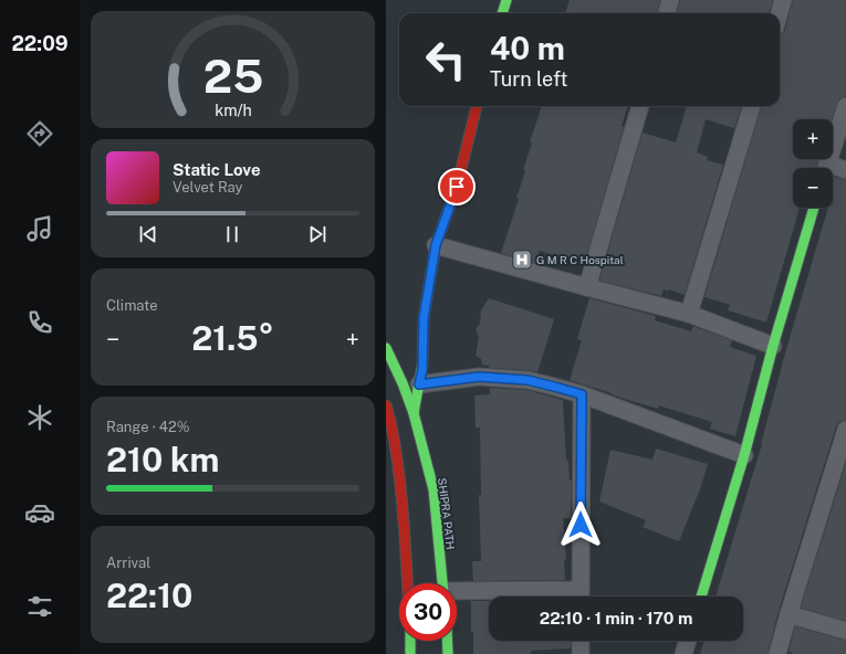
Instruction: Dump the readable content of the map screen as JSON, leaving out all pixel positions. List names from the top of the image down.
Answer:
{
  "streets": {
    "street": ["SHIPRA PATH"]
  },
  "places": {
    "hospital": ["G M R C Hospital"]
  },
  "page": {
    "tabs": "22:09",
    "turn": ["40 m", "Turn left"],
    "map_buttons": ["+", "−"],
    "song": ["Static Love", "Velvet Ray"],
    "tile": [
      "Climate",
      ["Range · 42%", "210 km"],
      ["Arrival", "22:10"]
    ],
    "heat": ["−", "21.5°", "+"],
    "limit": "30",
    "trip": "22:10 · 1 min · 170 m",
    "gauge": ["25", "km/h"]
  }
}
